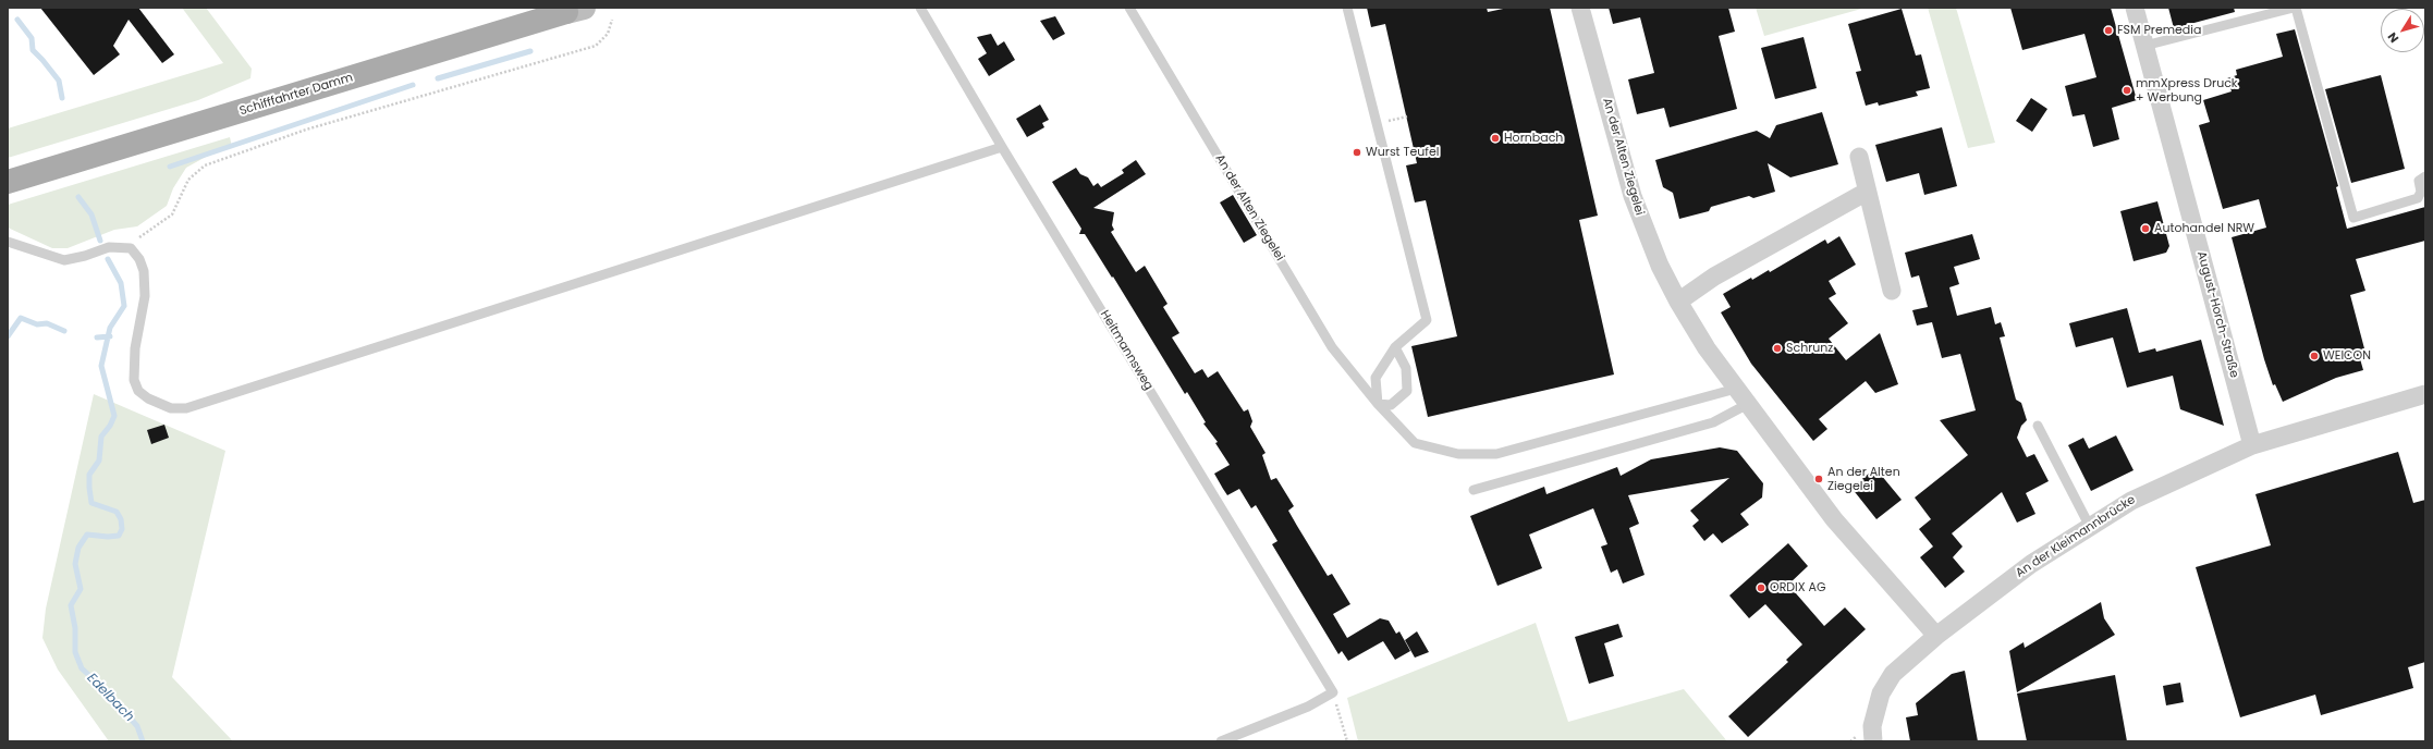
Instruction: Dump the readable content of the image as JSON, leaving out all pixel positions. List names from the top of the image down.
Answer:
{
  "streets": {
    "main road": ["Schifffahrter Damm"],
    "street": ["An der Alten Ziegelei", "August-Horch-Straße", "An der Kleimannbrücke"],
    "lane": ["Heitmannsweg"]
  },
  "crossings": [
    ["An der Alten Ziegelei", "An der Kleimannbrücke"],
    ["August-Horch-Straße", "An der Kleimannbrücke"]
  ],
  "water": ["Edelbach"],
  "places": [
    "FSM Premedia",
    "mmXpress Druck + Werbung",
    "Hornbach",
    "Wurst Teufel",
    "Autohandel NRW",
    "Schrunz",
    "WEICON",
    "An der Alten Ziegelei",
    "ORDIX AG"
  ],
  "north": "bottom left"
}
